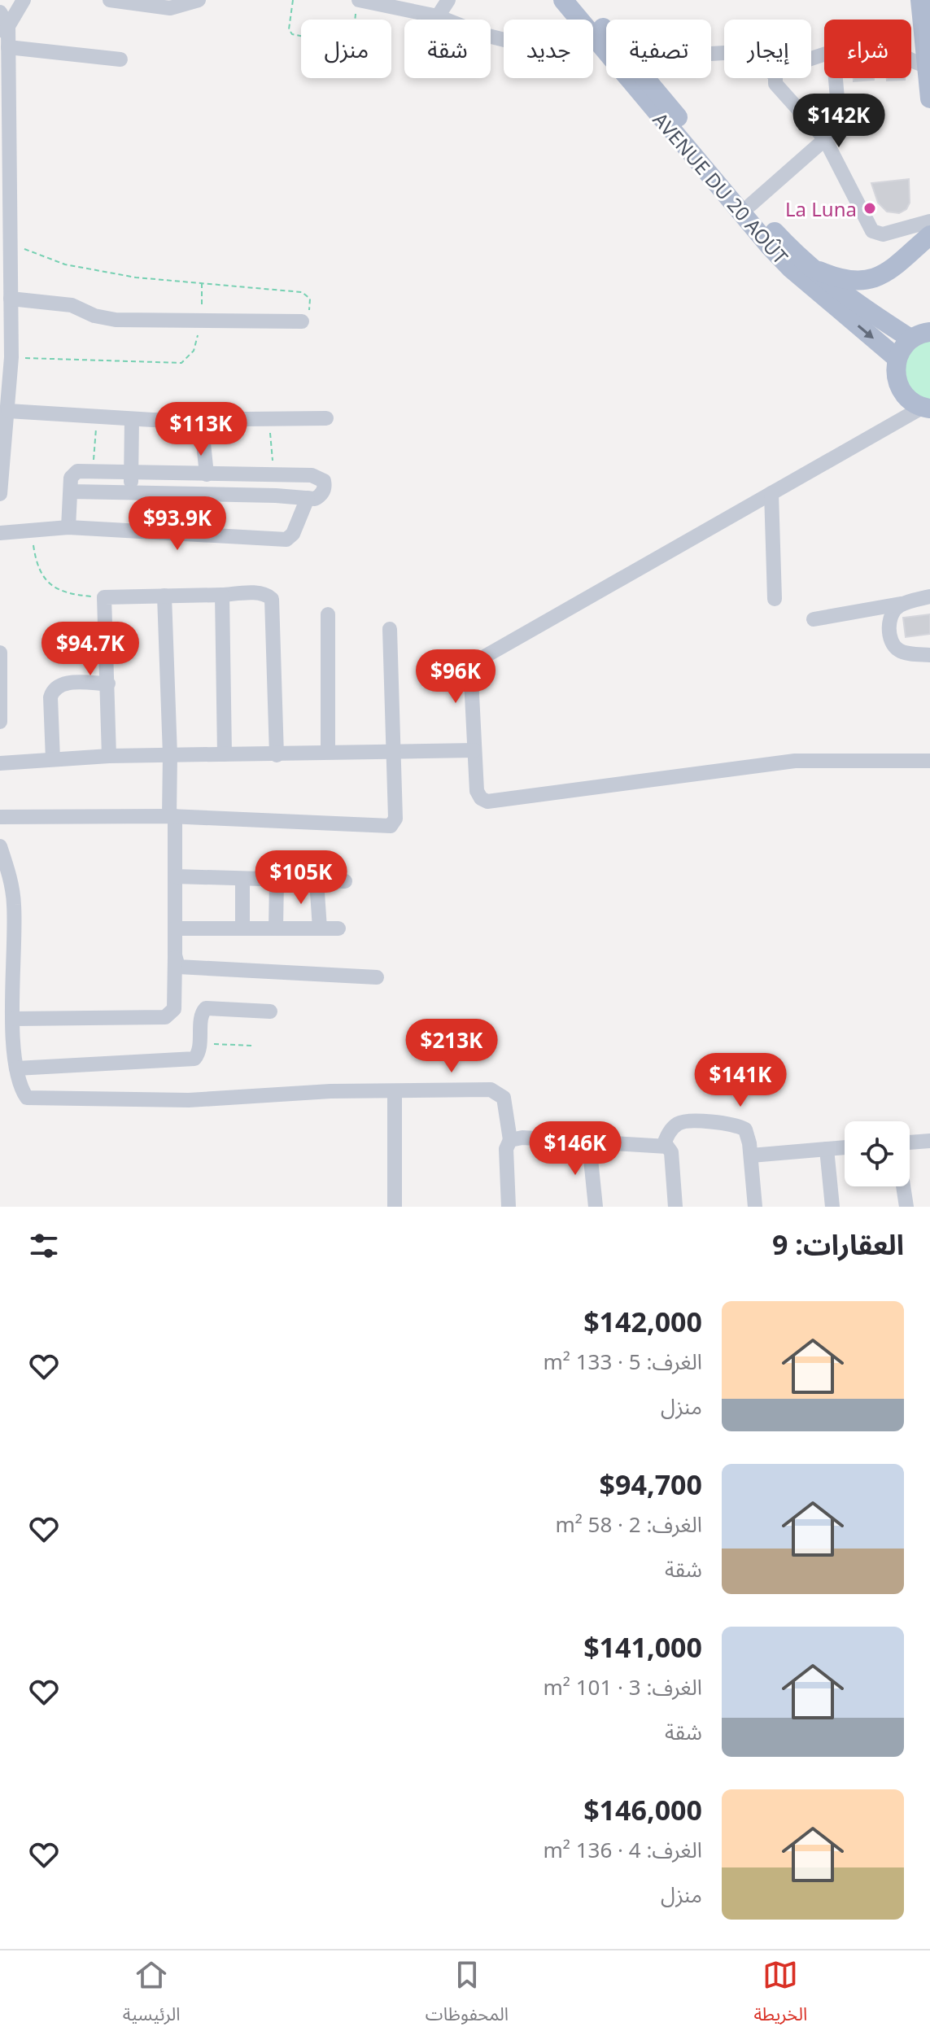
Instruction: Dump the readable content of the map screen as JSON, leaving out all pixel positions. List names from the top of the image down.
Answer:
{
  "streets": {
    "main road": ["AVENUE DU 20 AOÛT"]
  },
  "places": ["La Luna"],
  "page": {
    "chip": [
      "شراء",
      "إيجار",
      "تصفية",
      "جديد",
      "شقة",
      "منزل"
    ],
    "price": [
      "$142K",
      "$113K",
      "$93.9K",
      "$94.7K",
      "$96K",
      "$105K",
      "$213K",
      "$141K",
      "$146K"
    ],
    "heading": "العقارات: 9",
    "list": [
      {
        "name": "$142,000",
        "note": "الغرف: 5 · 133 m² · منزل"
      },
      {
        "name": "$94,700",
        "note": "الغرف: 2 · 58 m² · شقة"
      },
      {
        "name": "$141,000",
        "note": "الغرف: 3 · 101 m² · شقة"
      },
      {
        "name": "$146,000",
        "note": "الغرف: 4 · 136 m² · منزل"
      }
    ],
    "tabs": ["الخريطة", "المحفوظات", "الرئيسية"]
  }
}
